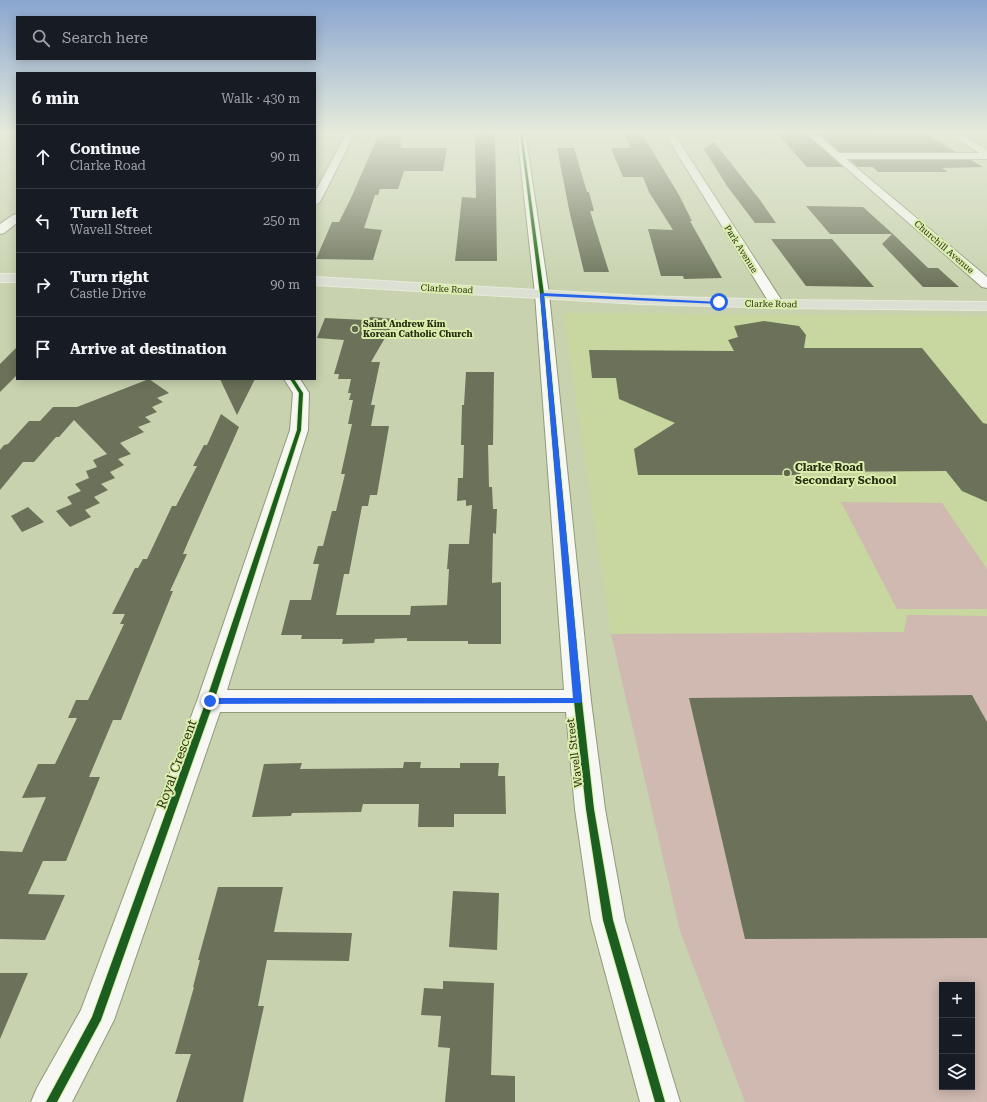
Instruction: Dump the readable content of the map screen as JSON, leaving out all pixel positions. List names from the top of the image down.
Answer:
{
  "streets": {
    "main road": ["Clarke Road"],
    "street": [
      "Churchill Avenue",
      "Park Avenue",
      "Wavell Street",
      "Royal Crescent"
    ]
  },
  "crossings": [
    ["Park Avenue", "Clarke Road"],
    ["Clarke Road", "Wavell Street"]
  ],
  "places": ["Saint Andrew Kim Korean Catholic Church", "Clarke Road Secondary School"],
  "page": {
    "search": "Search here",
    "heading": ["6 min", "Walk · 430 m"],
    "list": [
      ["Continue", "Clarke Road", "90 m"],
      ["Turn left", "Wavell Street", "250 m"],
      ["Turn right", "Castle Drive", "90 m"],
      "Arrive at destination"
    ],
    "map_buttons": ["+", "−"]
  }
}
